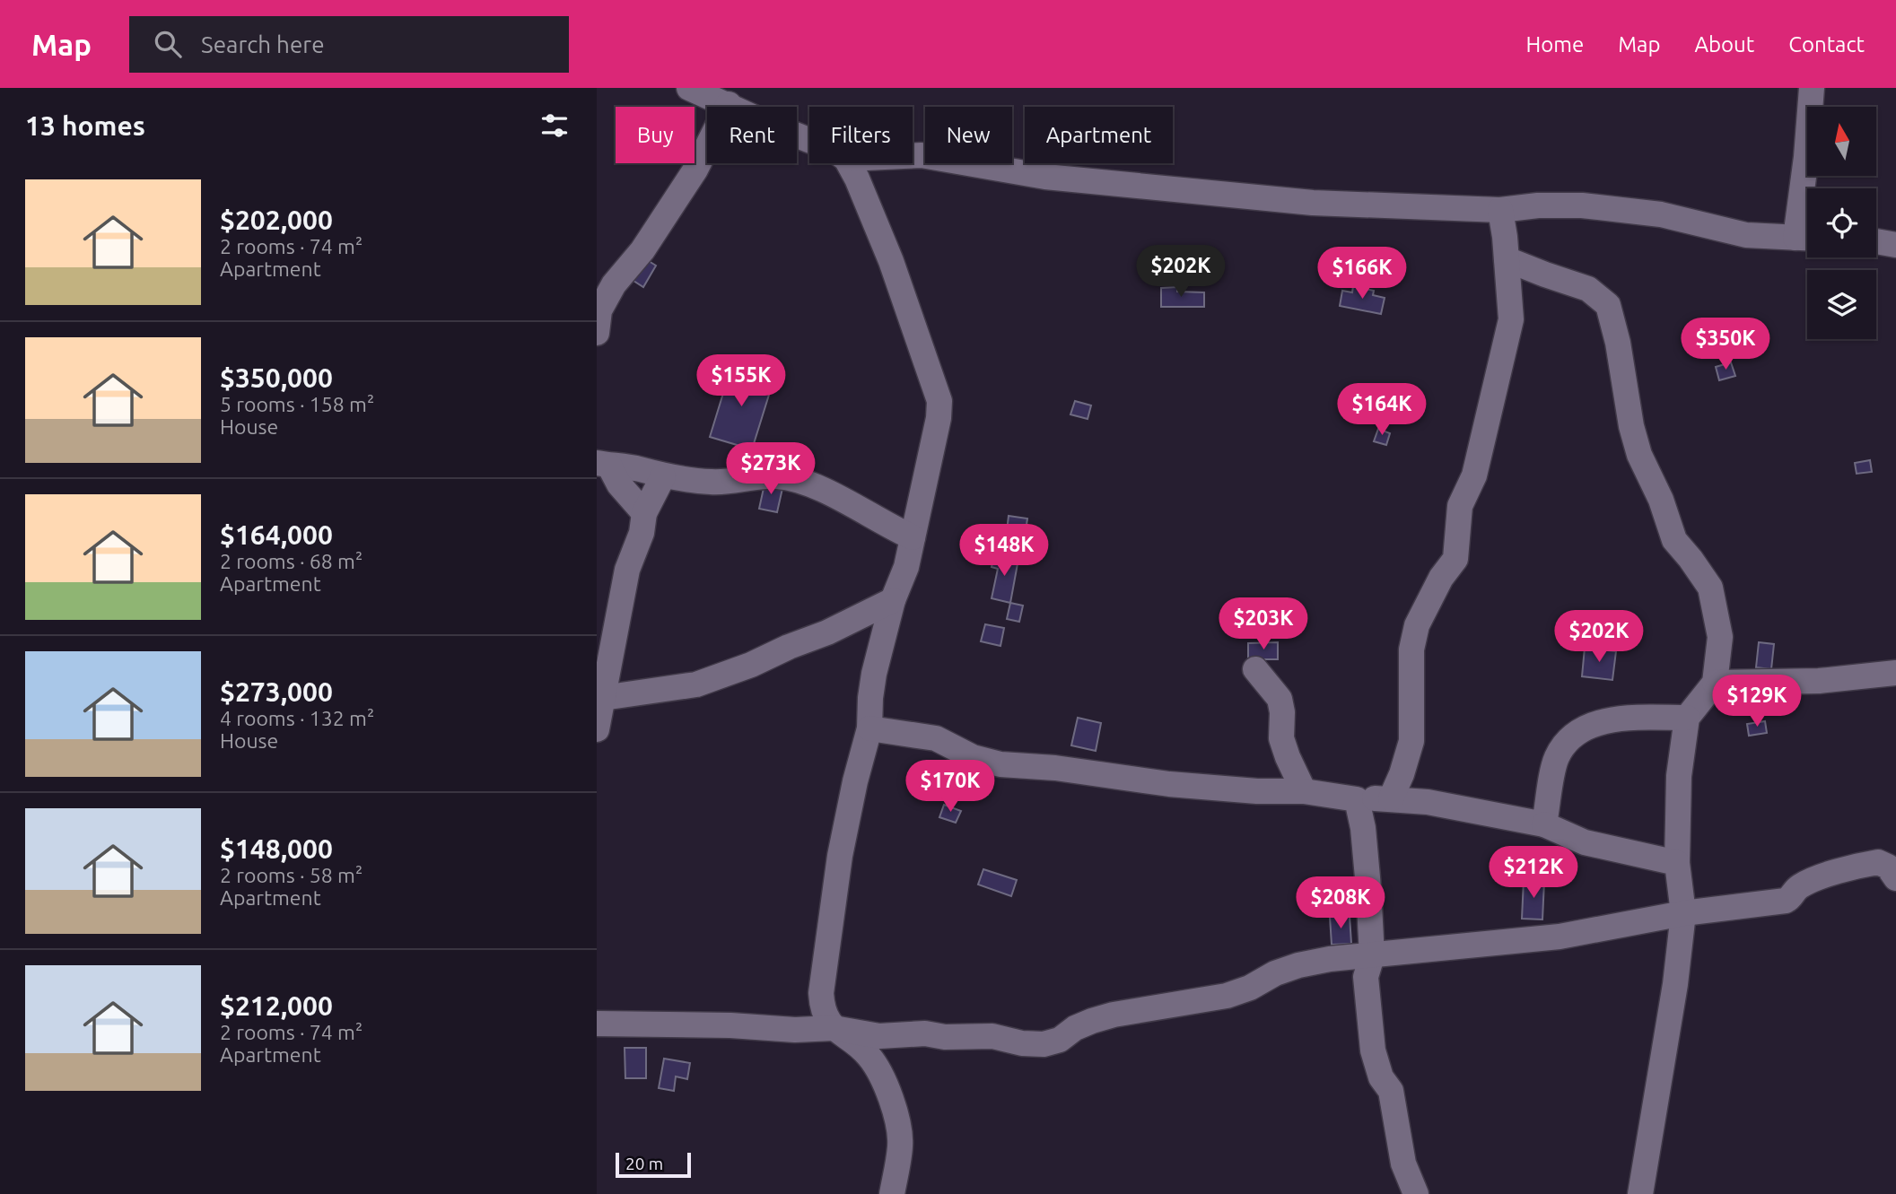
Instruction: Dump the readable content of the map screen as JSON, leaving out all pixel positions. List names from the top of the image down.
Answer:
{
  "scale_bar": "20 m",
  "north": "top",
  "page": {
    "header": "Map",
    "search": "Search here",
    "nav": [
      "Home",
      "Map",
      "About",
      "Contact"
    ],
    "heading": "13 homes",
    "chip": [
      "Buy",
      "Rent",
      "Filters",
      "New",
      "Apartment"
    ],
    "list": [
      {
        "name": "$202,000",
        "note": "2 rooms · 74 m² · Apartment"
      },
      {
        "name": "$350,000",
        "note": "5 rooms · 158 m² · House"
      },
      {
        "name": "$164,000",
        "note": "2 rooms · 68 m² · Apartment"
      },
      {
        "name": "$273,000",
        "note": "4 rooms · 132 m² · House"
      },
      {
        "name": "$148,000",
        "note": "2 rooms · 58 m² · Apartment"
      },
      {
        "name": "$212,000",
        "note": "2 rooms · 74 m² · Apartment"
      }
    ],
    "price": [
      "$202K",
      "$166K",
      "$350K",
      "$155K",
      "$164K",
      "$273K",
      "$148K",
      "$203K",
      "$202K",
      "$129K",
      "$170K",
      "$212K",
      "$208K"
    ],
    "scale": "20 m"
  }
}
